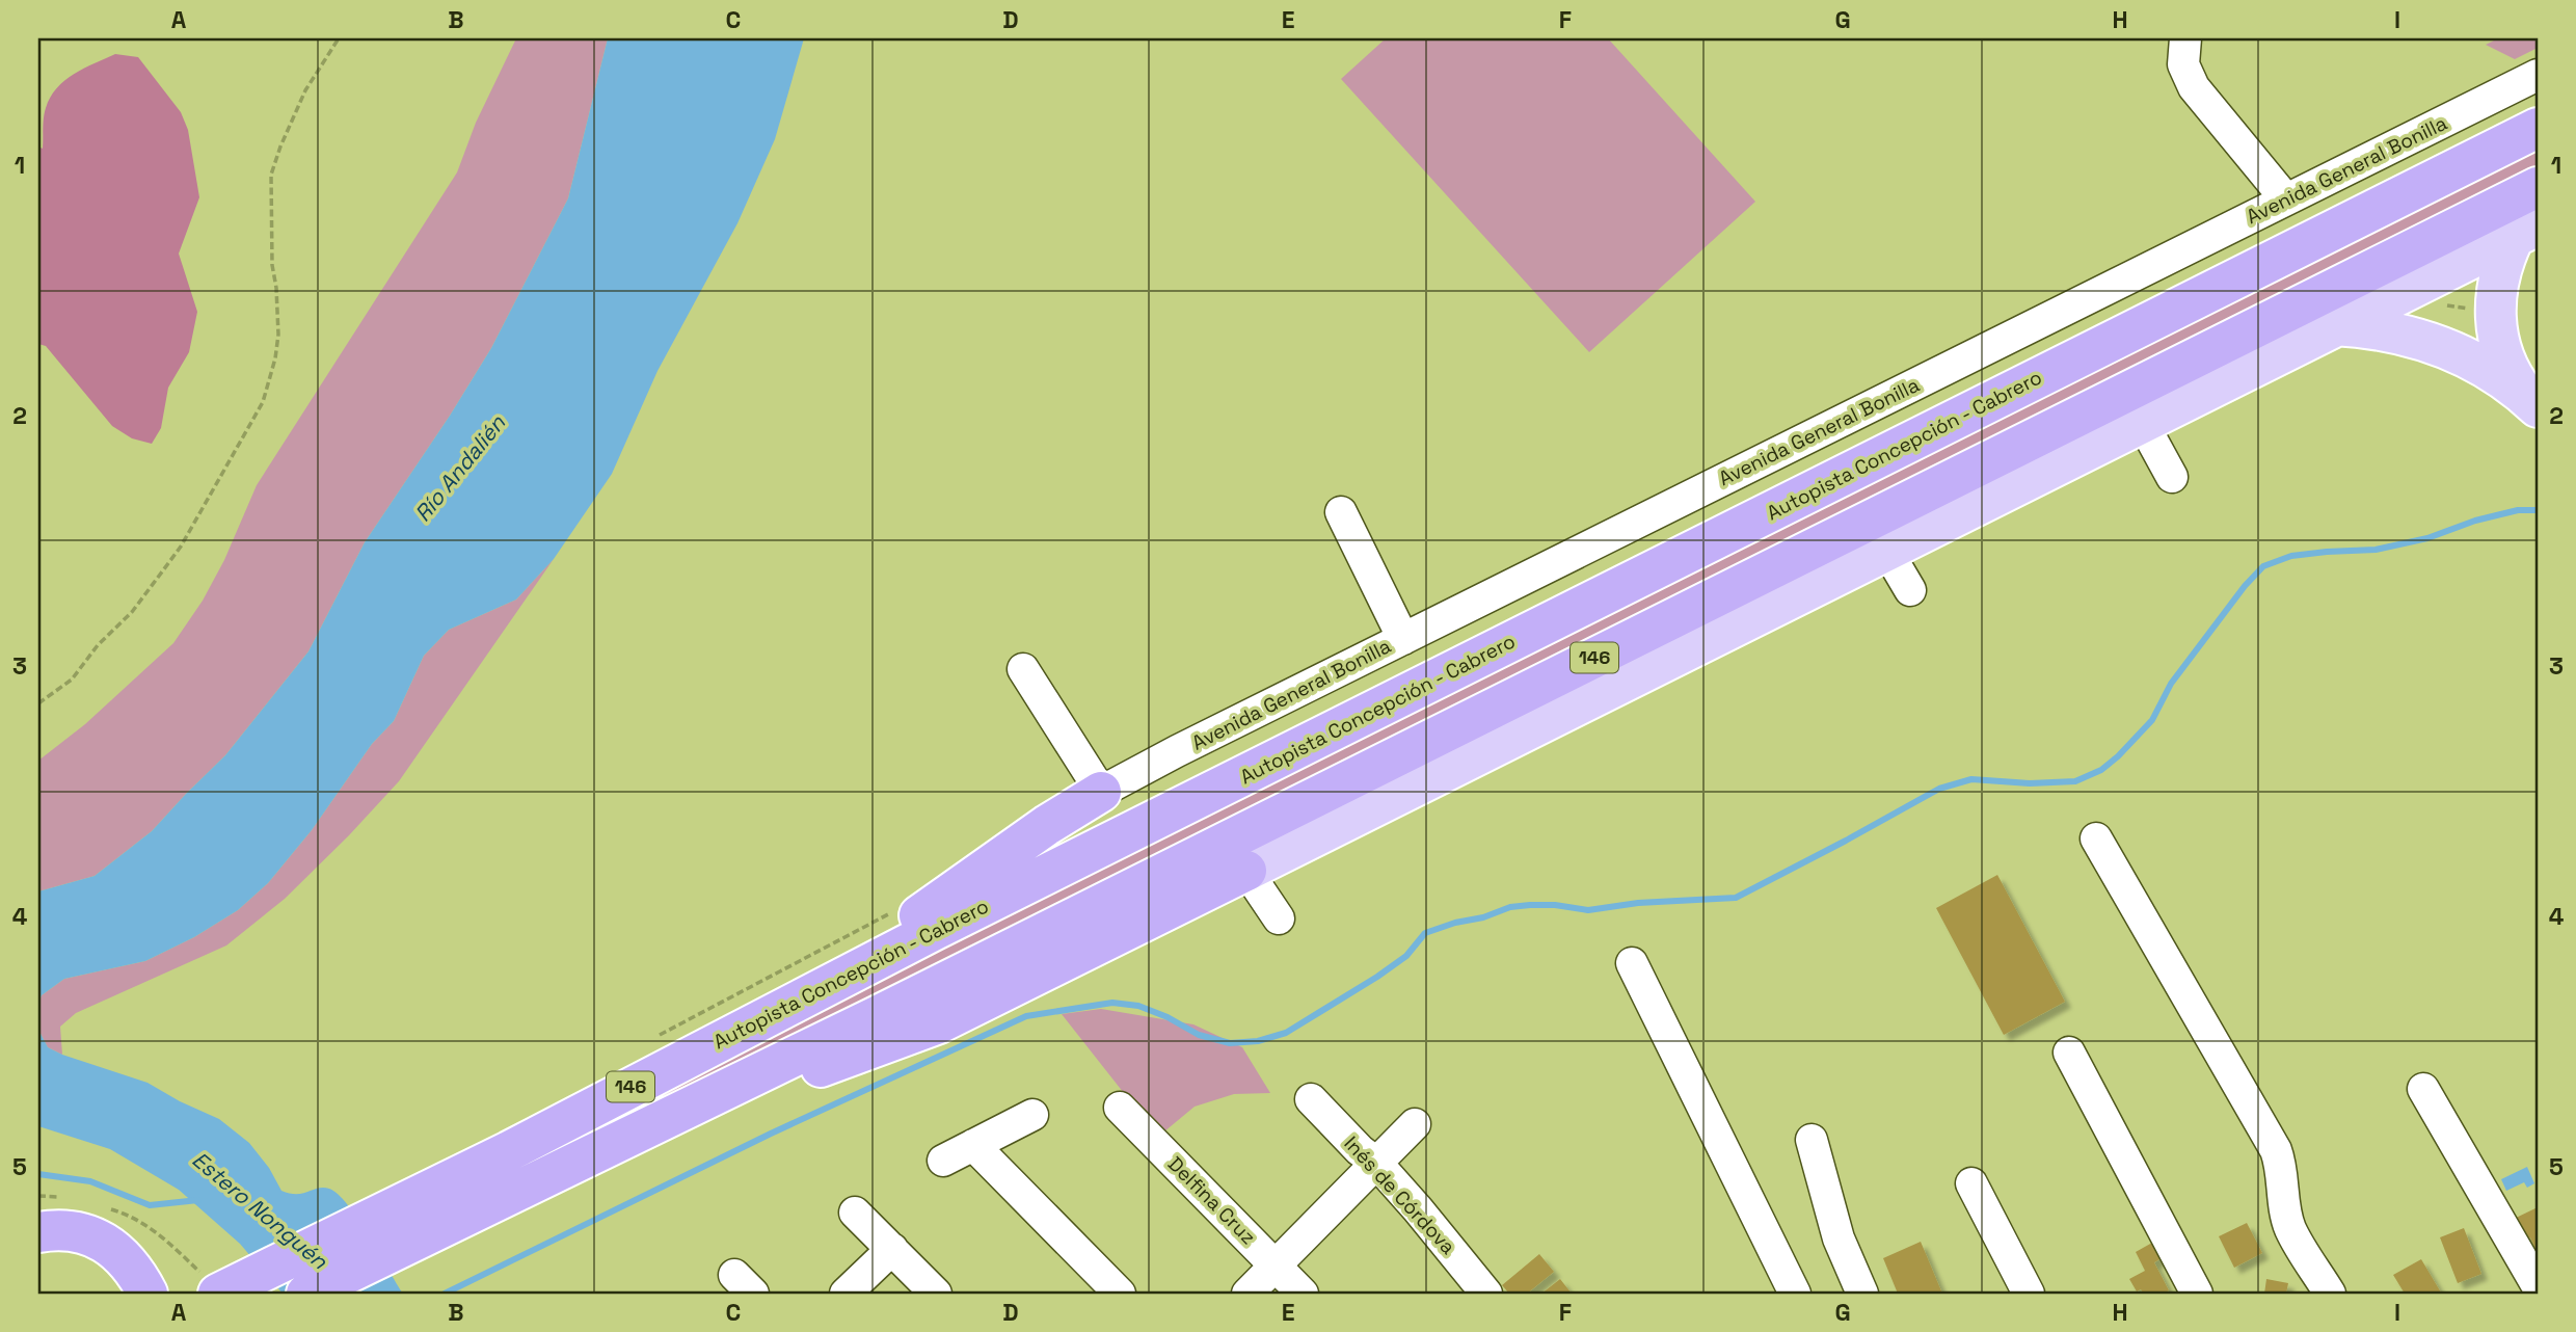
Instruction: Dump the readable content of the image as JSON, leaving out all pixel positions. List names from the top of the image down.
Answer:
{
  "streets": {
    "highway": ["Autopista Concepción - Cabrero", "146"],
    "street": ["Avenida General Bonilla", "Inés de Córdova", "Delfina Cruz"]
  },
  "water": ["Río Andalién", "Estero Nonguén"],
  "grid": {
    "columns": [
      "A",
      "B",
      "C",
      "D",
      "E",
      "F",
      "G",
      "H",
      "I"
    ],
    "rows": [
      "1",
      "2",
      "3",
      "4",
      "5"
    ]
  }
}
